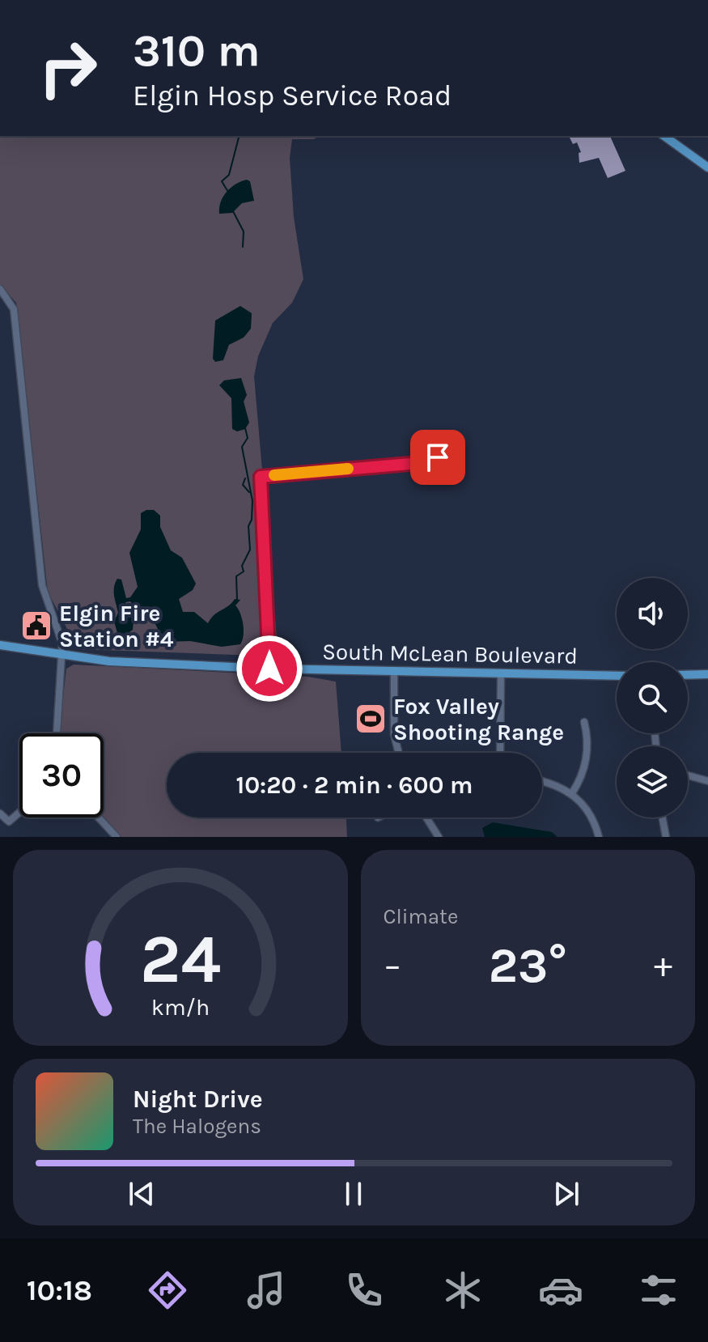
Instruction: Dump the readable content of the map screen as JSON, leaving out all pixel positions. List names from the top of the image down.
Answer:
{
  "streets": {
    "main road": ["South McLean Boulevard"]
  },
  "places": {
    "public building": ["Elgin Fire Station #4"],
    "sports": ["Fox Valley Shooting Range"]
  },
  "page": {
    "turn": ["310 m", "Elgin Hosp Service Road"],
    "limit": "30",
    "trip": "10:20 · 2 min · 600 m",
    "tile": "Climate",
    "heat": ["−", "23°", "+"],
    "song": ["Night Drive", "The Halogens"],
    "tabs": "10:18",
    "gauge": ["24", "km/h"]
  }
}
